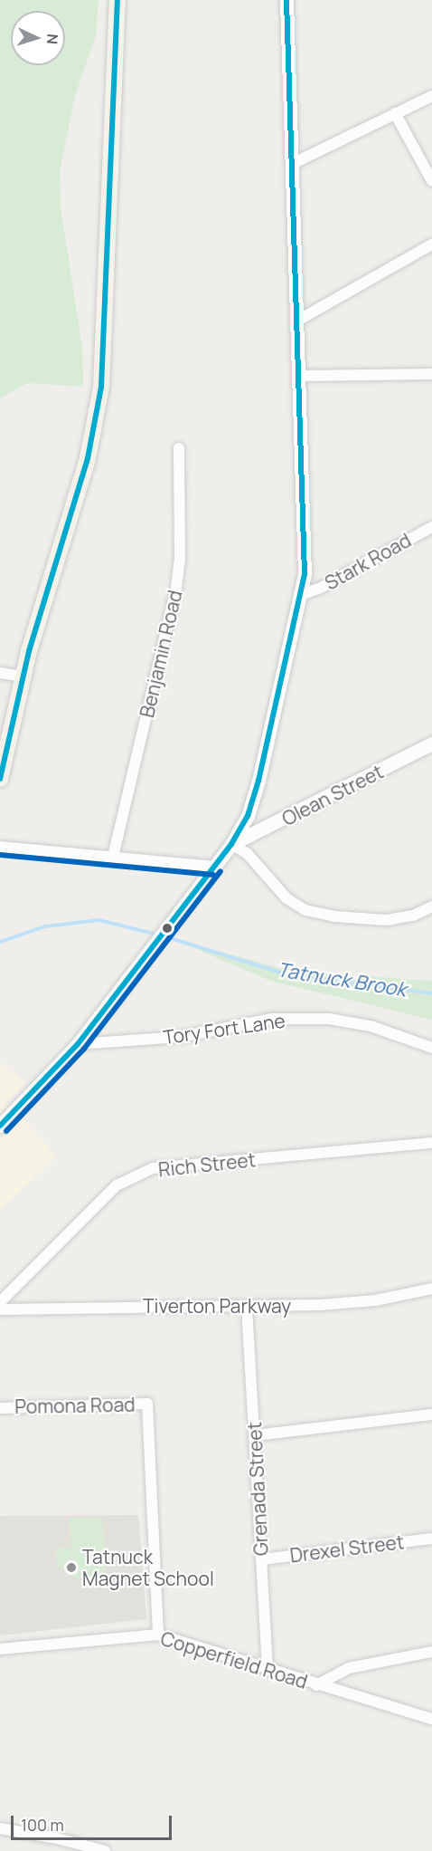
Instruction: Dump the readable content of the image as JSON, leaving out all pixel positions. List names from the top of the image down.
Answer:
{
  "streets": {
    "street": [
      "Stark Road",
      "Benjamin Road",
      "Olean Street",
      "Tory Fort Lane",
      "Rich Street",
      "Tiverton Parkway",
      "Pomona Road",
      "Grenada Street",
      "Drexel Street",
      "Copperfield Road"
    ]
  },
  "crossings": [
    ["Tiverton Parkway", "Grenada Street"],
    ["Pomona Road", "Copperfield Road"],
    ["Grenada Street", "Drexel Street"],
    ["Grenada Street", "Copperfield Road"]
  ],
  "water": ["Tatnuck Brook"],
  "places": ["Tatnuck Magnet School"],
  "scale_bar": "100 m",
  "north": "right"
}
